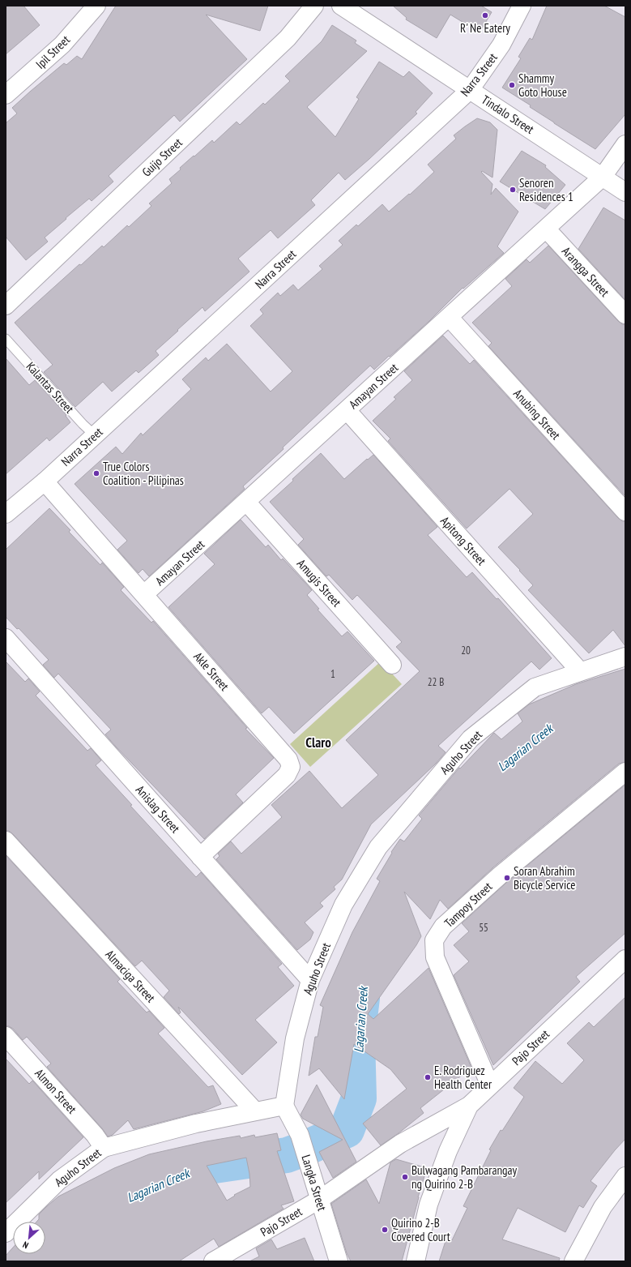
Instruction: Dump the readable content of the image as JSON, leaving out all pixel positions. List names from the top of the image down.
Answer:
{
  "streets": {
    "street": [
      "Ipil Street",
      "Narra Street",
      "Tindalo Street",
      "Guijo Street",
      "Arangga Street",
      "Amayan Street",
      "Anubing Street",
      "Apitong Street",
      "Amugis Street",
      "Akle Street",
      "Aguho Street",
      "Anislag Street",
      "Tampoy Street",
      "Almaciga Street",
      "Pajo Street",
      "Almon Street",
      "Langka Street"
    ],
    "lane": ["Kalantas Street"]
  },
  "crossings": [
    ["Narra Street", "Tindalo Street"],
    ["Narra Street", "Kalantas Street"],
    ["Narra Street", "Akle Street"],
    ["Tindalo Street", "Amayan Street"],
    ["Arangga Street", "Amayan Street"],
    ["Amayan Street", "Anubing Street"],
    ["Amayan Street", "Apitong Street"],
    ["Amayan Street", "Amugis Street"],
    ["Amayan Street", "Akle Street"],
    ["Apitong Street", "Aguho Street"],
    ["Akle Street", "Anislag Street"],
    ["Aguho Street", "Anislag Street"],
    ["Aguho Street", "Almaciga Street"],
    ["Aguho Street", "Almon Street"],
    ["Aguho Street", "Langka Street"],
    ["Tampoy Street", "Pajo Street"],
    ["Pajo Street", "Langka Street"]
  ],
  "districts": ["Claro"],
  "water": ["Lagarian Creek"],
  "places": [
    "R' Ne Eatery",
    "Shammy Goto House",
    "Senoren Residences 1",
    "True Colors Coalition - Pilipinas",
    "Soran Abrahim Bicycle Service",
    "E. Rodriguez Health Center",
    "Bulwagang Pambarangay ng Quirino 2-B",
    "Quirino 2-B Covered Court"
  ],
  "house_numbers": [
    "20",
    "1",
    "22 B",
    "55"
  ],
  "north": "bottom left"
}
